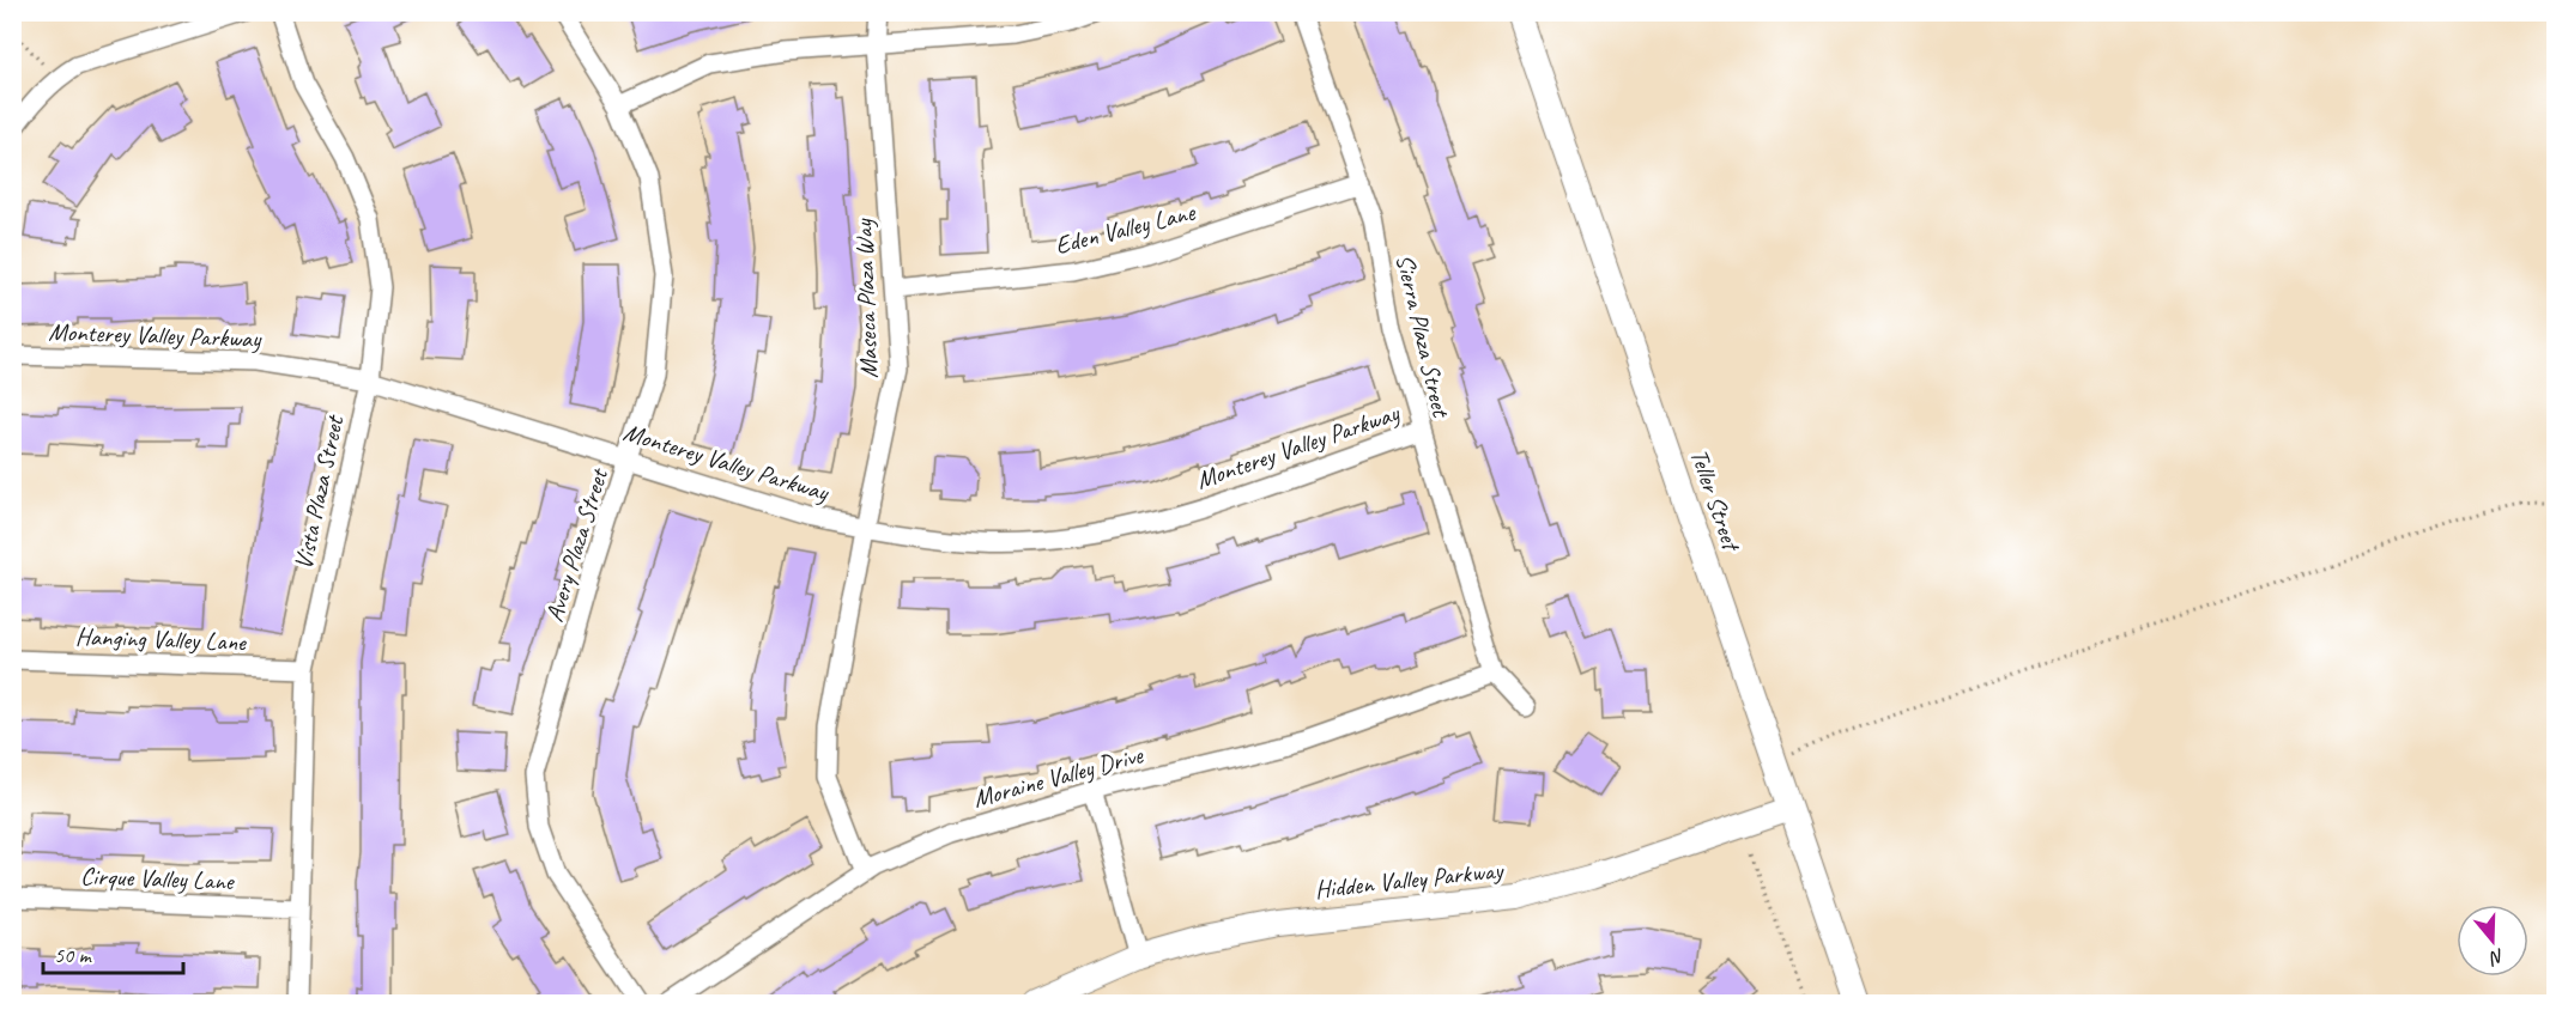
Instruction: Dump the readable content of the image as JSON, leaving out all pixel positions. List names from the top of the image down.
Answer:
{
  "streets": {
    "street": [
      "Eden Valley Lane",
      "Maseca Plaza Way",
      "Monterey Valley Parkway",
      "Sierra Plaza Street",
      "Vista Plaza Street",
      "Teller Street",
      "Avery Plaza Street",
      "Hanging Valley Lane",
      "Moraine Valley Drive",
      "Cirque Valley Lane",
      "Hidden Valley Parkway"
    ]
  },
  "crossings": [
    ["Eden Valley Lane", "Maseca Plaza Way"],
    ["Eden Valley Lane", "Sierra Plaza Street"],
    ["Maseca Plaza Way", "Monterey Valley Parkway"],
    ["Maseca Plaza Way", "Moraine Valley Drive"],
    ["Monterey Valley Parkway", "Sierra Plaza Street"],
    ["Monterey Valley Parkway", "Vista Plaza Street"],
    ["Monterey Valley Parkway", "Avery Plaza Street"],
    ["Sierra Plaza Street", "Moraine Valley Drive"],
    ["Vista Plaza Street", "Hanging Valley Lane"],
    ["Vista Plaza Street", "Cirque Valley Lane"],
    ["Teller Street", "Hidden Valley Parkway"]
  ],
  "scale_bar": "50 m",
  "north": "bottom"
}
